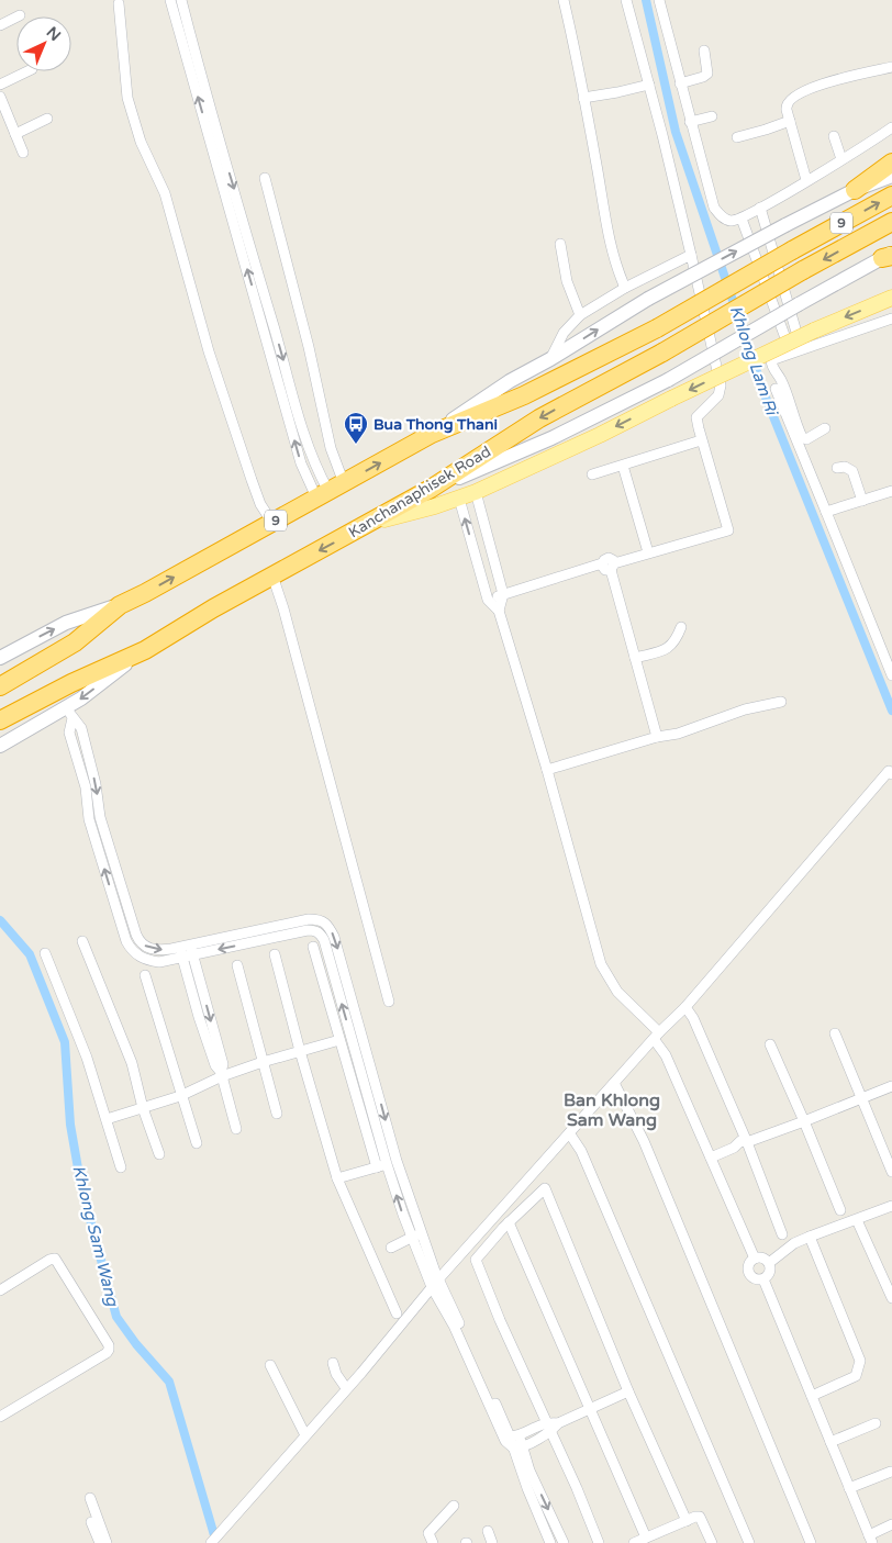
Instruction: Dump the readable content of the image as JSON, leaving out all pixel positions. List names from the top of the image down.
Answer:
{
  "streets": {
    "highway": ["9", "Kanchanaphisek Road"]
  },
  "districts": ["Ban Khlong Sam Wang"],
  "water": ["Khlong Lam Ri", "Khlong Sam Wang"],
  "places": {
    "bus stop": ["Bua Thong Thani"]
  },
  "north": "top right"
}
